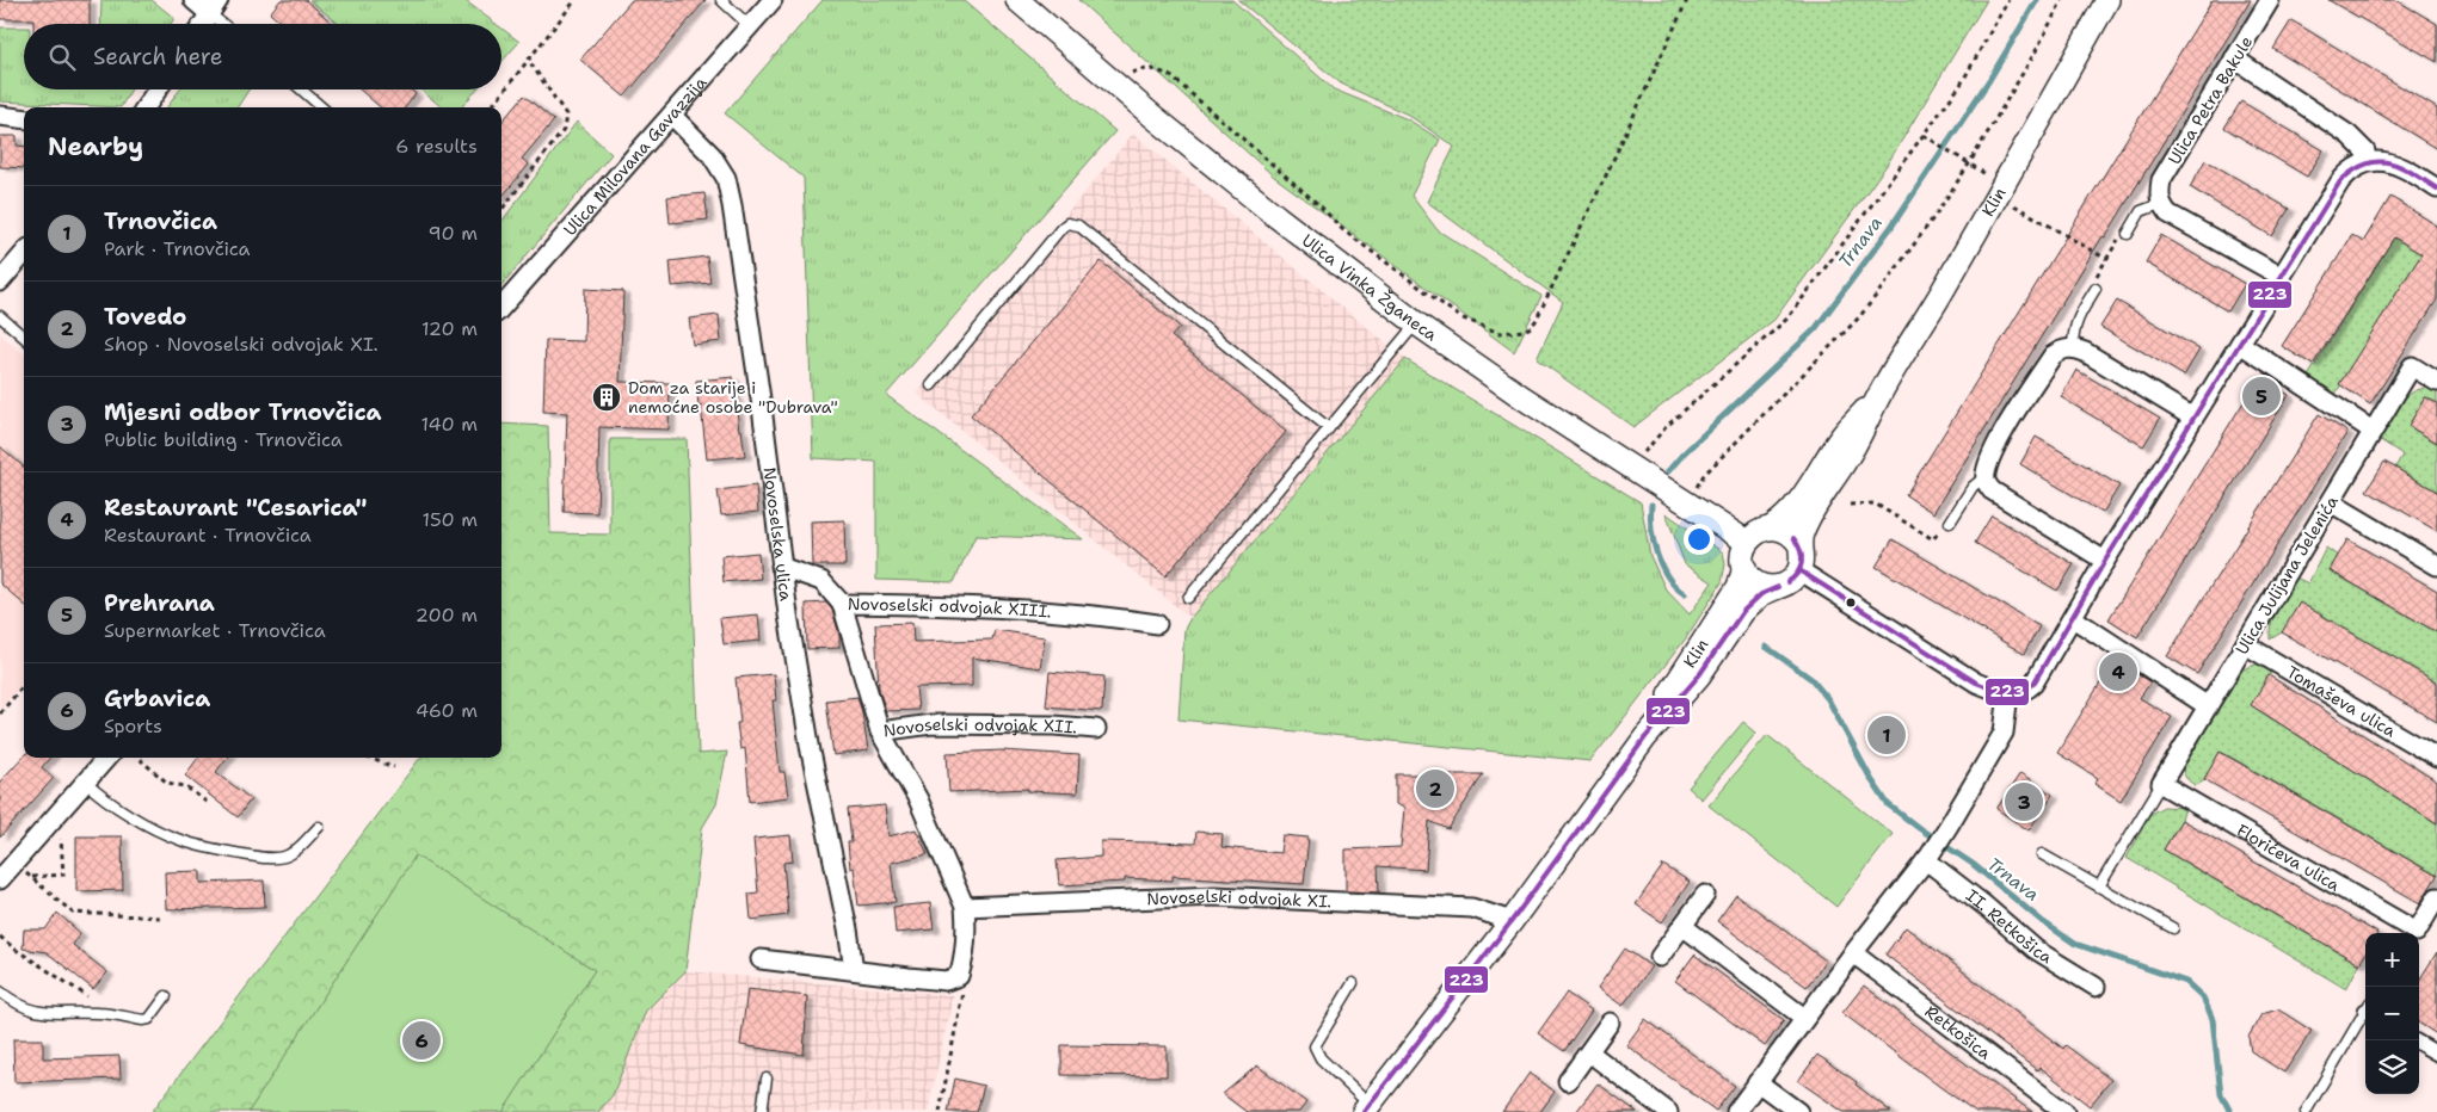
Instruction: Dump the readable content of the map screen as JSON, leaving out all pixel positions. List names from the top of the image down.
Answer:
{
  "streets": {
    "street": [
      "Ulica Petra Bakule",
      "Ulica Milovana Gavazzija",
      "Klin",
      "Ulica Vinka Žganeca",
      "Novoselska ulica",
      "Ulica Julijana Jelenića",
      "Novoselski odvojak XIII.",
      "Tomaševa ulica",
      "Novoselski odvojak XII.",
      "Florićeva ulica",
      "Novoselski odvojak XI.",
      "II. Retkošica",
      "Retkošica"
    ]
  },
  "crossings": [
    ["Ulica Milovana Gavazzija", "Novoselska ulica"],
    ["Klin", "Ulica Vinka Žganeca"],
    ["Klin", "Novoselski odvojak XI."],
    ["Ulica Julijana Jelenića", "Tomaševa ulica"],
    ["Ulica Julijana Jelenića", "Florićeva ulica"],
    ["Novoselski odvojak XIII.", "Novoselski odvojak XII."],
    ["Novoselski odvojak XII.", "Novoselski odvojak XI."]
  ],
  "water": ["Trnava"],
  "places": {
    "building": ["Dom za starije i nemoćne osobe \"Dubrava\""]
  },
  "lines": ["transit line 223"],
  "page": {
    "search": "Search here",
    "heading": ["Nearby", "6 results"],
    "list": [
      {
        "mark": "1",
        "name": "Trnovčica",
        "note": "Park · Trnovčica",
        "value": "90 m"
      },
      {
        "mark": "2",
        "name": "Tovedo",
        "note": "Shop · Novoselski odvojak XI.",
        "value": "120 m"
      },
      {
        "mark": "3",
        "name": "Mjesni odbor Trnovčica",
        "note": "Public building · Trnovčica",
        "value": "140 m"
      },
      {
        "mark": "4",
        "name": "Restaurant \"Cesarica\"",
        "note": "Restaurant · Trnovčica",
        "value": "150 m"
      },
      {
        "mark": "5",
        "name": "Prehrana",
        "note": "Supermarket · Trnovčica",
        "value": "200 m"
      },
      {
        "mark": "6",
        "name": "Grbavica",
        "note": "Sports",
        "value": "460 m"
      }
    ],
    "pins": [
      "5",
      "4",
      "1",
      "2",
      "3",
      "6"
    ],
    "map_buttons": ["+", "−"]
  }
}
